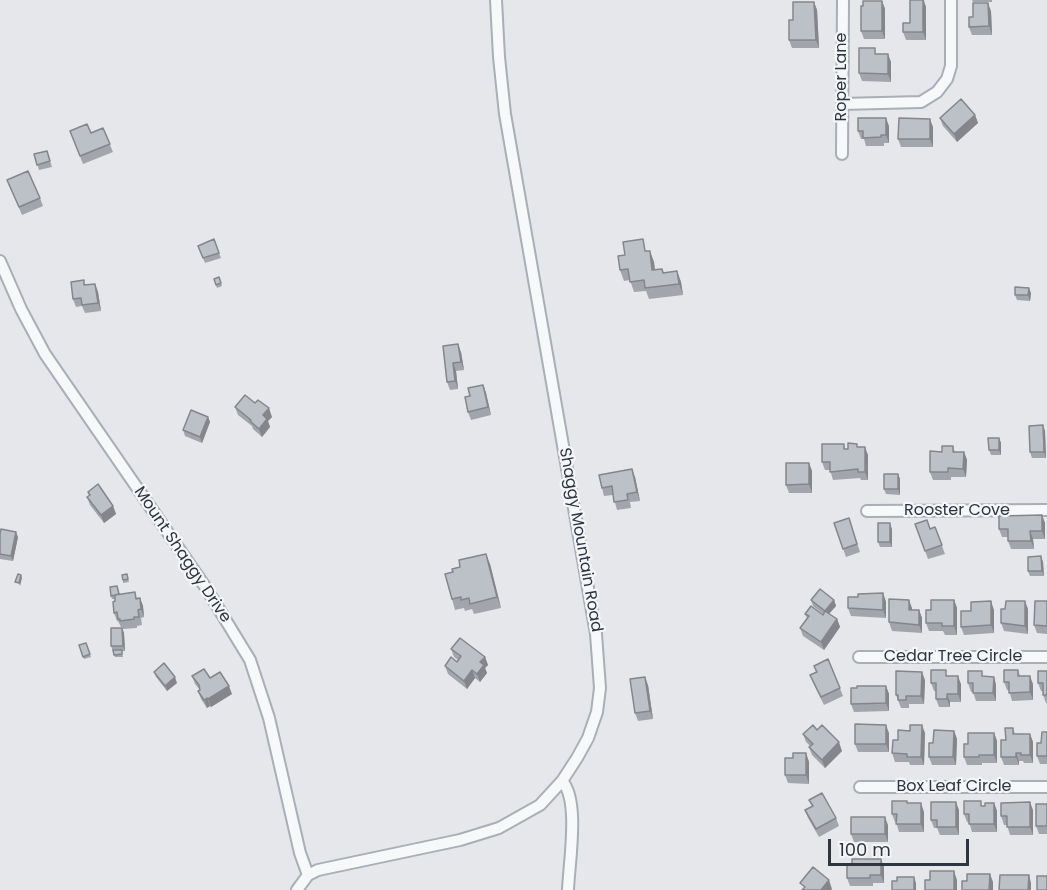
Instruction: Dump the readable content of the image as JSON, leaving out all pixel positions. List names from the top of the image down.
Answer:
{
  "streets": {
    "street": [
      "Roper Lane",
      "Rooster Cove",
      "Shaggy Mountain Road",
      "Mount Shaggy Drive",
      "Cedar Tree Circle",
      "Box Leaf Circle"
    ]
  },
  "crossings": [
    ["Shaggy Mountain Road", "Mount Shaggy Drive"]
  ],
  "scale_bar": "100 m"
}
